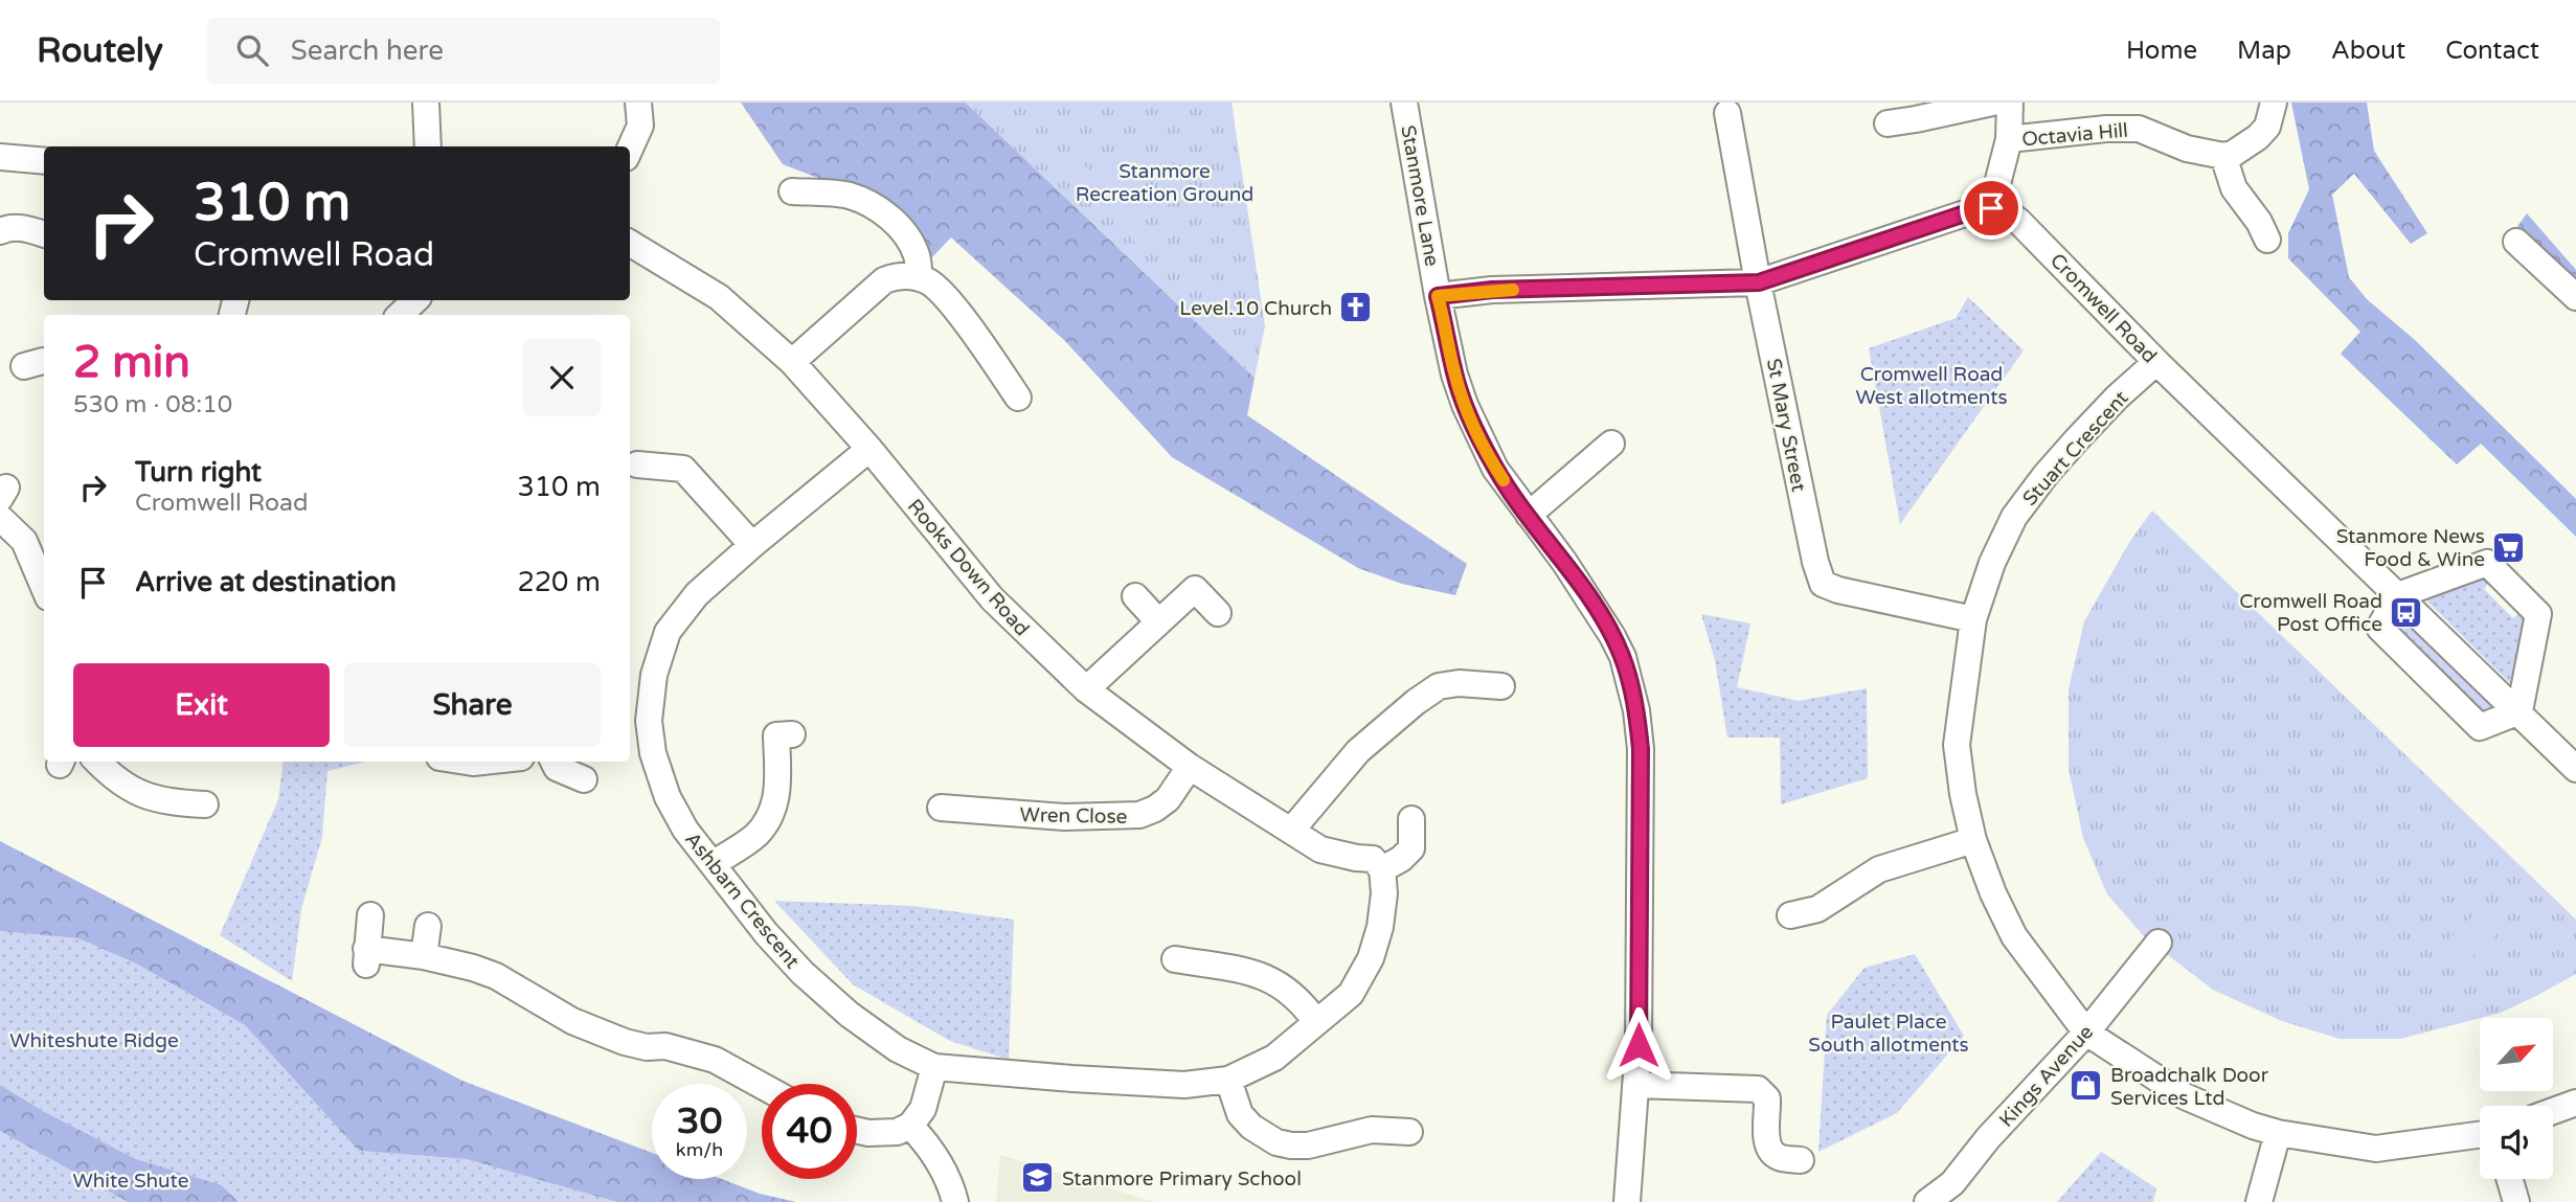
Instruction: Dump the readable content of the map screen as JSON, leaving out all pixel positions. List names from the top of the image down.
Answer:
{
  "streets": {
    "street": [
      "Octavia Hill",
      "Stanmore Lane",
      "Cromwell Road",
      "St Mary Street",
      "Stuart Crescent",
      "Rooks Down Road",
      "Wren Close",
      "Ashbarn Crescent",
      "Kings Avenue"
    ]
  },
  "crossings": [
    ["Cromwell Road", "Stuart Crescent"],
    ["St Mary Street", "Stuart Crescent"],
    ["Stuart Crescent", "Kings Avenue"],
    ["Rooks Down Road", "Wren Close"],
    ["Rooks Down Road", "Ashbarn Crescent"]
  ],
  "parks": [
    "Stanmore Recreation Ground",
    "Cromwell Road West allotments",
    "Paulet Place South allotments",
    "Whiteshute Ridge",
    "White Shute"
  ],
  "places": {
    "church": ["Level.10 Church"],
    "supermarket": ["Stanmore News Food & Wine"],
    "bus stop": ["Cromwell Road Post Office"],
    "shop": ["Broadchalk Door Services Ltd"],
    "school or university": ["Stanmore Primary School"]
  },
  "north": "top right",
  "page": {
    "header": "Routely",
    "search": "Search here",
    "nav": [
      "Home",
      "Map",
      "About",
      "Contact"
    ],
    "turn": ["310 m", "Cromwell Road"],
    "heading": ["2 min", "530 m · 08:10"],
    "list": [
      {
        "name": "Turn right",
        "note": "Cromwell Road",
        "value": "310 m"
      },
      {
        "name": "Arrive at destination",
        "value": "220 m"
      }
    ],
    "buttons": ["Exit", "Share"],
    "speed": "30 km/h",
    "limit": "40"
  }
}
